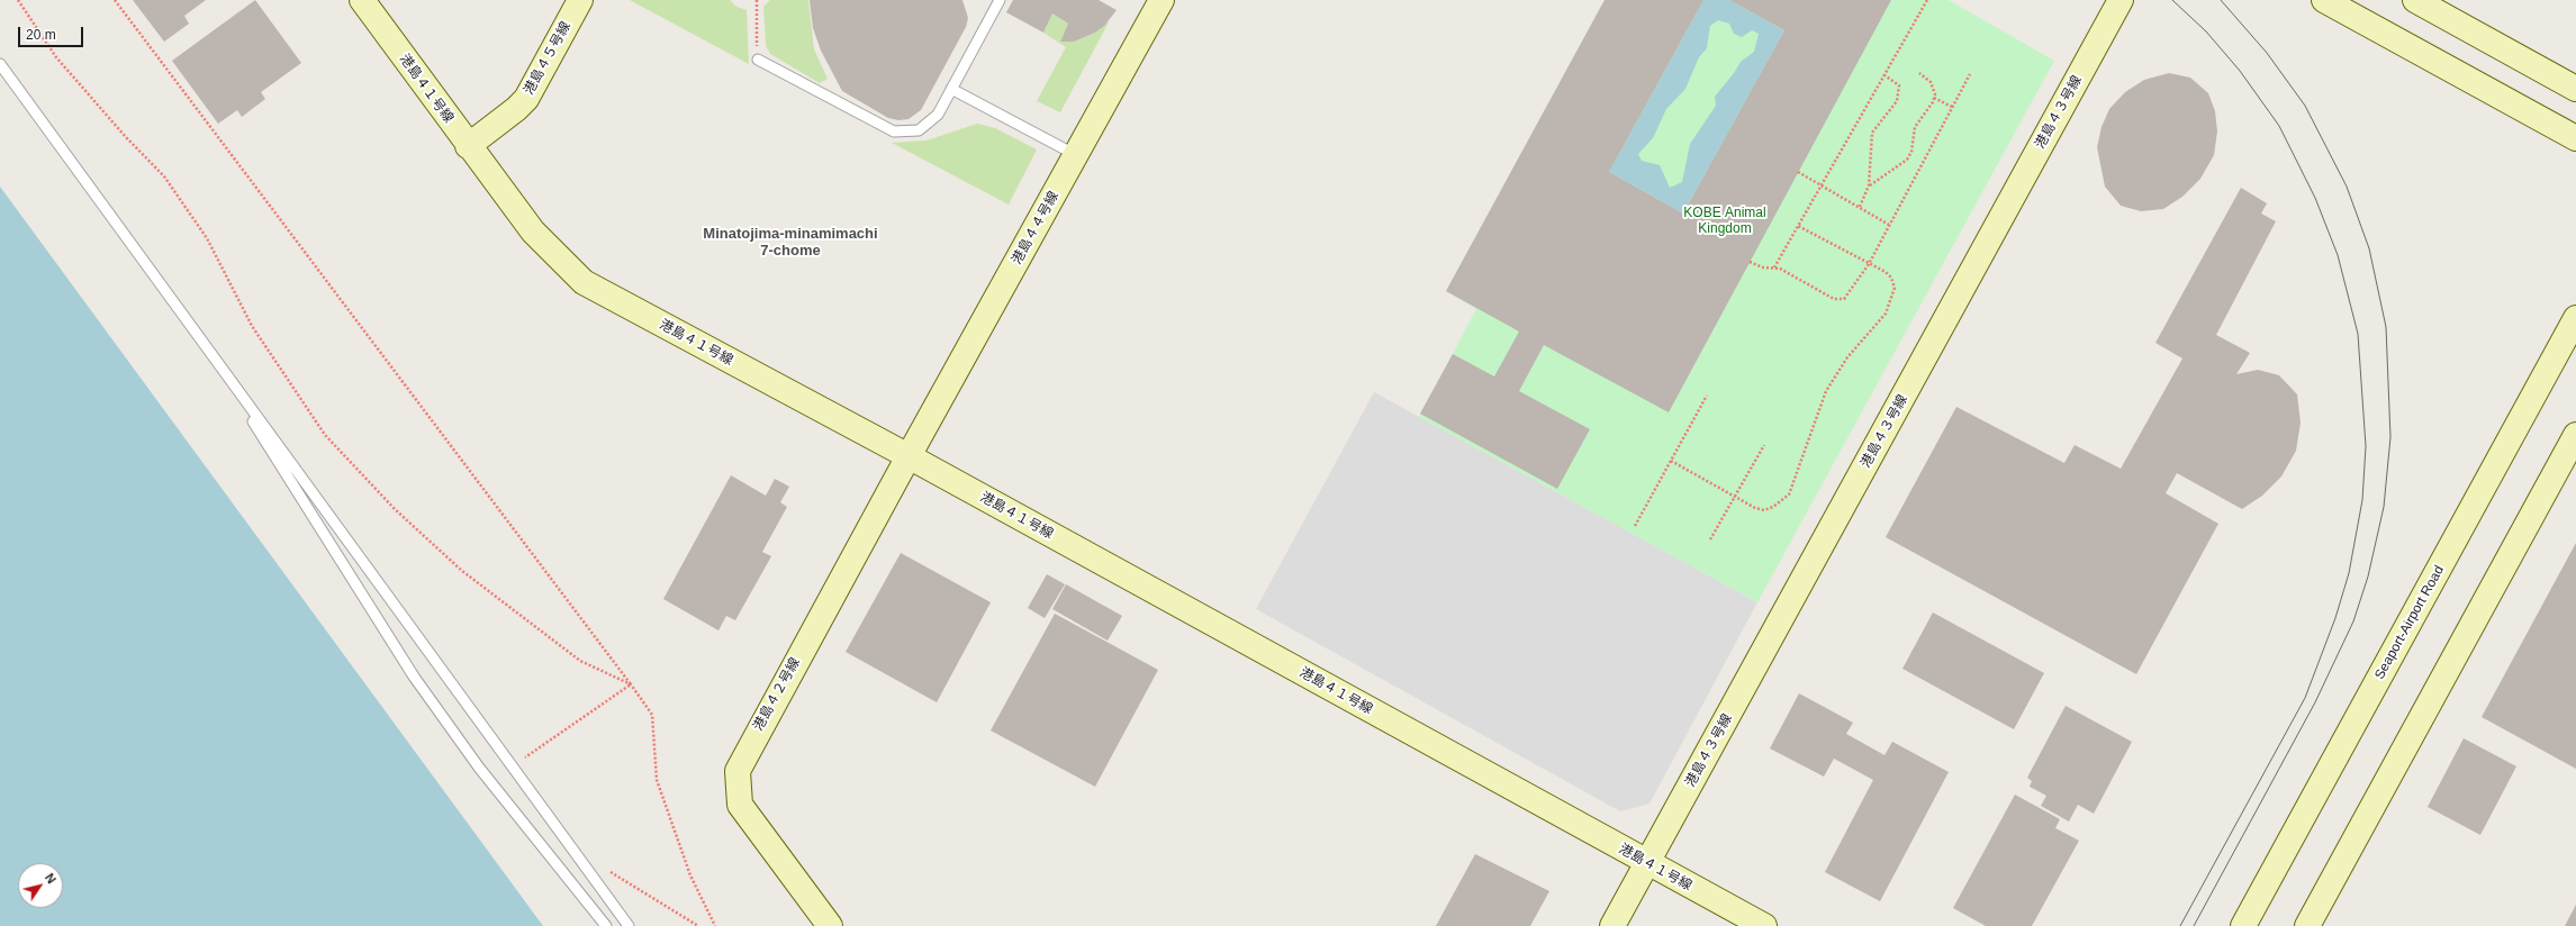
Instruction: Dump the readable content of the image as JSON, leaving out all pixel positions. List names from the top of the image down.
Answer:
{
  "streets": {
    "street": [
      "港島４５号線",
      "港島４１号線",
      "港島４３号線",
      "港島４４号線",
      "Seaport-Airport Road",
      "港島４２号線"
    ]
  },
  "crossings": [
    ["港島４５号線", "港島４１号線"],
    ["港島４１号線", "港島４３号線"],
    ["港島４１号線", "港島４４号線"],
    ["港島４１号線", "港島４２号線"],
    ["港島４４号線", "港島４２号線"]
  ],
  "districts": ["Minatojima-minamimachi 7-chome"],
  "parks": ["KOBE Animal Kingdom"],
  "scale_bar": "20 m",
  "north": "top right"
}
